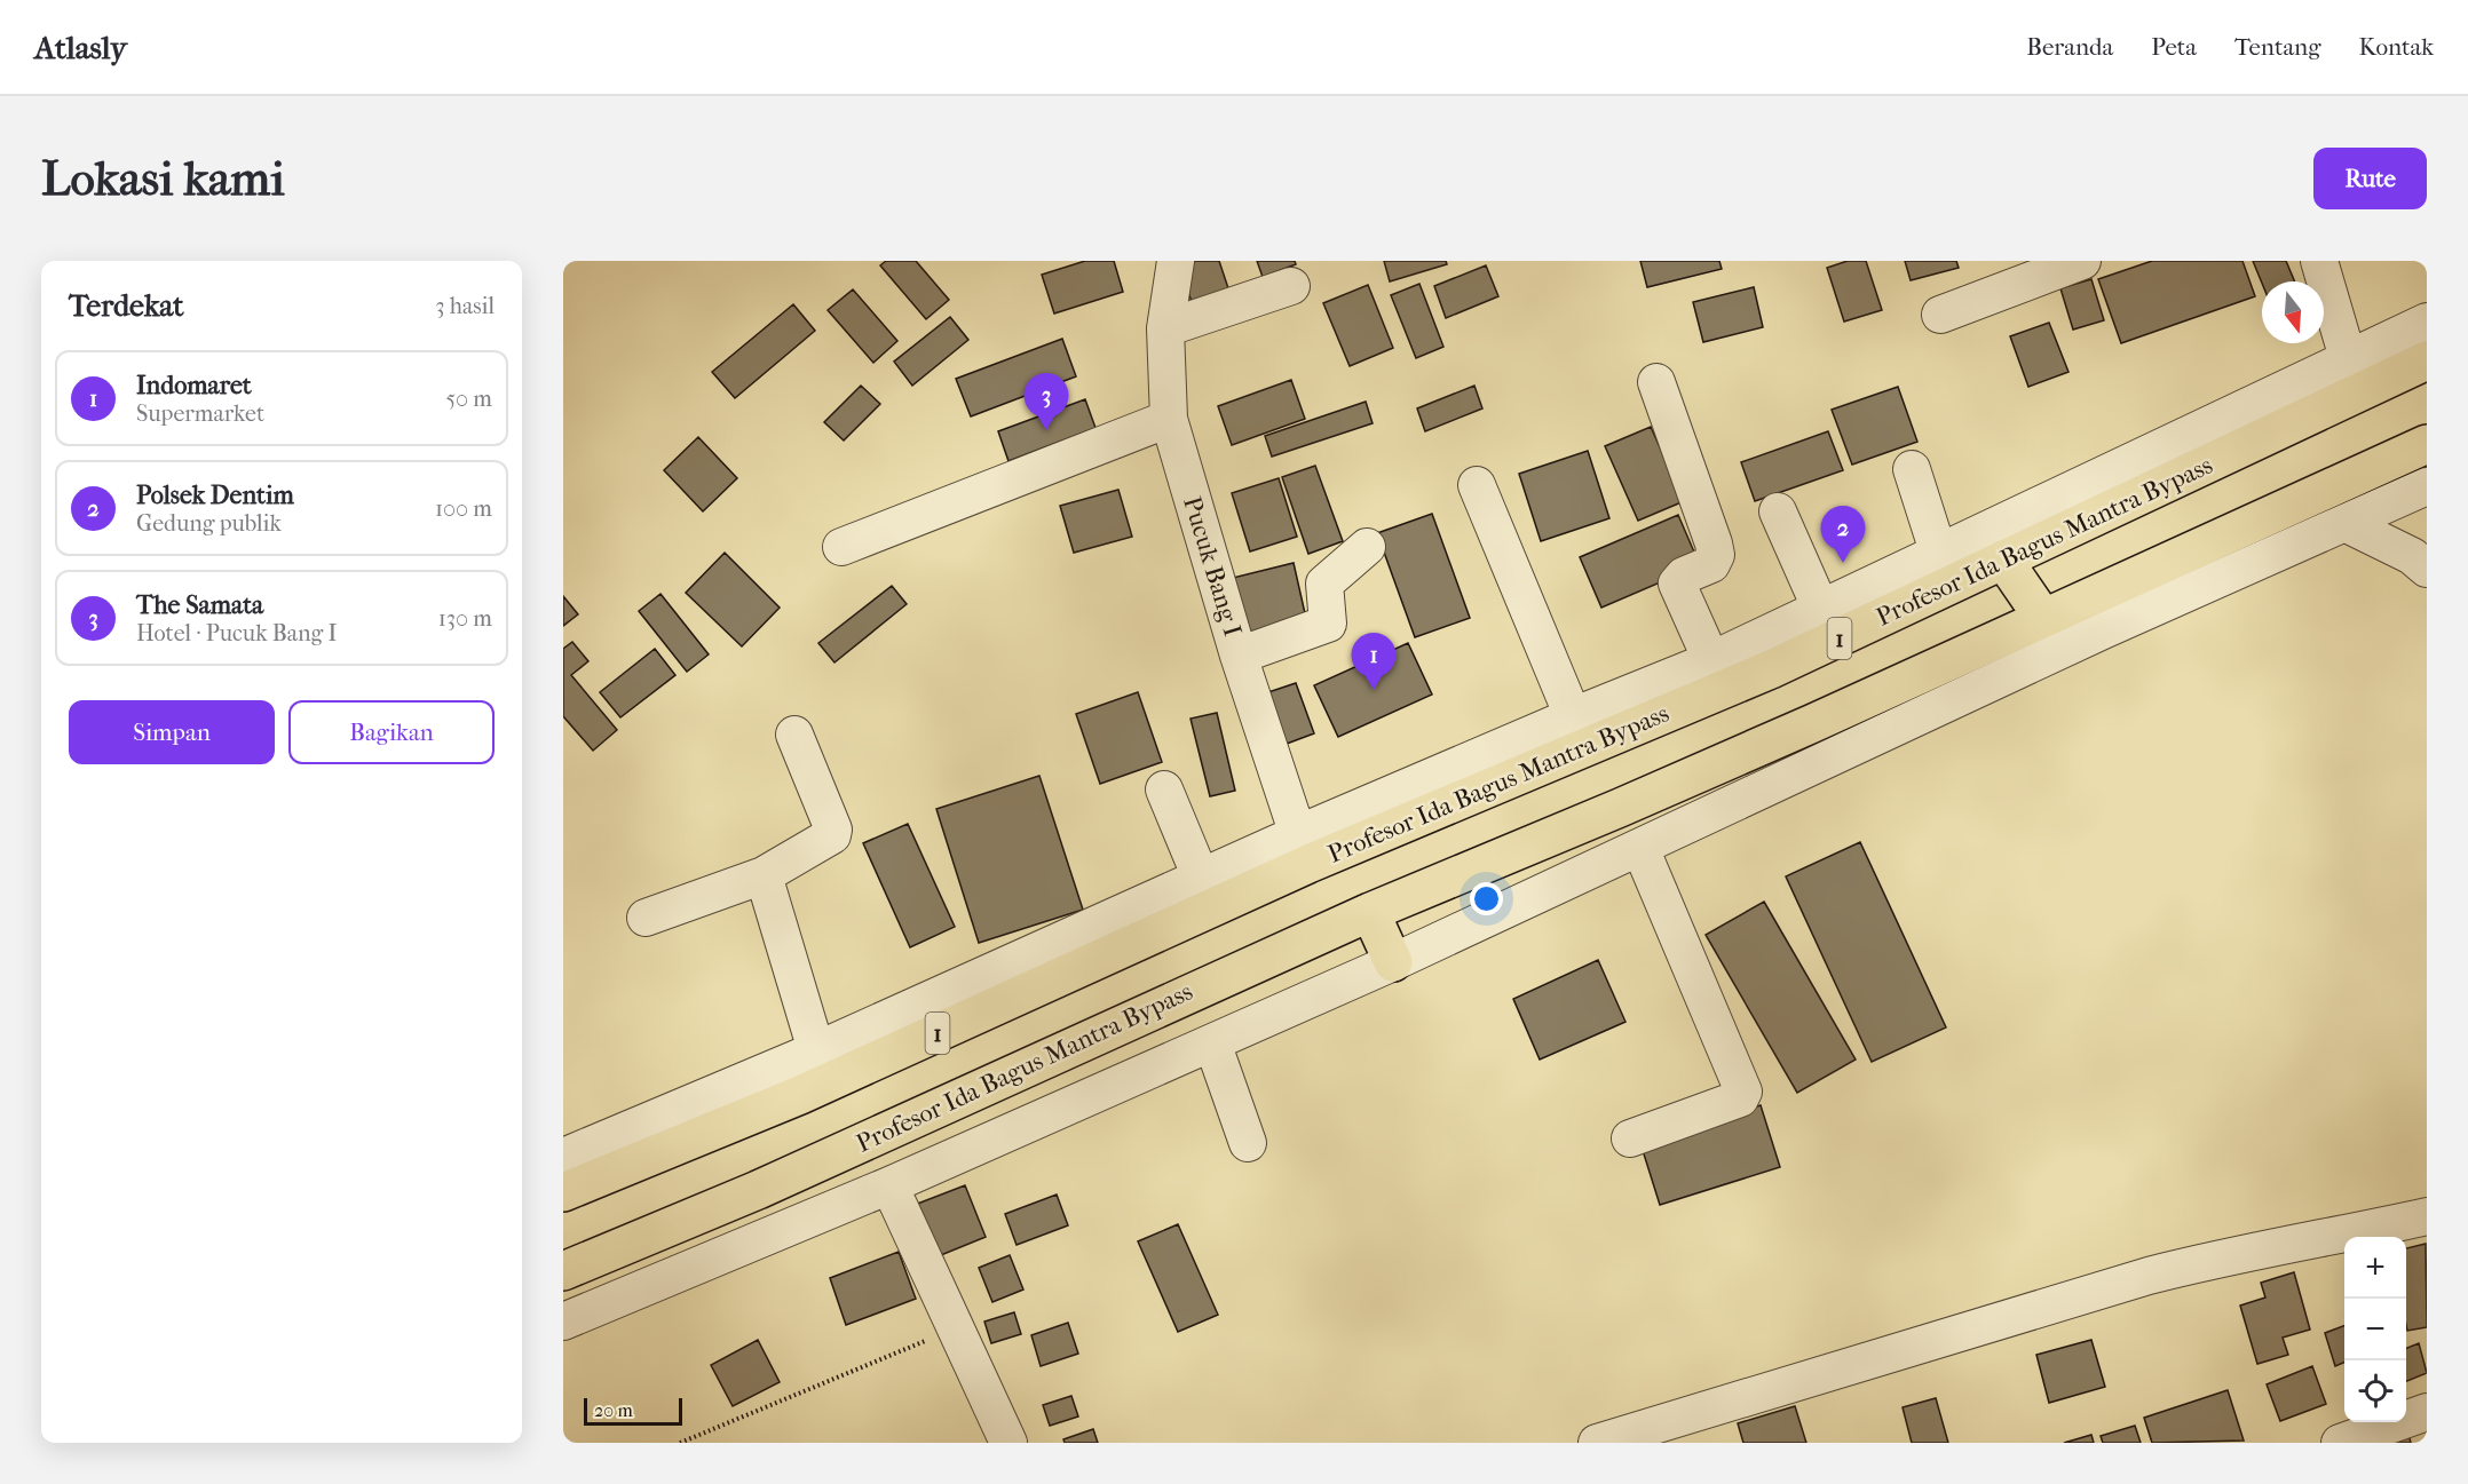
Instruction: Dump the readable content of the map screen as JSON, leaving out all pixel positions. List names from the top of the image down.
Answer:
{
  "streets": {
    "highway": ["Profesor Ida Bagus Mantra Bypass", "1"],
    "street": ["Pucuk Bang I"]
  },
  "crossings": [
    ["Profesor Ida Bagus Mantra Bypass", "Pucuk Bang I"]
  ],
  "scale_bar": "20 m",
  "north": "bottom",
  "page": {
    "header": "Atlasly",
    "nav": [
      "Beranda",
      "Peta",
      "Tentang",
      "Kontak"
    ],
    "buttons": [
      "Rute",
      ["Simpan", "Bagikan"]
    ],
    "title": "Lokasi kami",
    "heading": ["Terdekat", "3 hasil"],
    "list": [
      {
        "mark": "1",
        "name": "Indomaret",
        "note": "Supermarket",
        "value": "50 m"
      },
      {
        "mark": "2",
        "name": "Polsek Dentim",
        "note": "Gedung publik",
        "value": "100 m"
      },
      {
        "mark": "3",
        "name": "The Samata",
        "note": "Hotel · Pucuk Bang I",
        "value": "130 m"
      }
    ],
    "pins": ["3", "2", "1"],
    "map_buttons": ["+", "−"],
    "scale": "20 m"
  }
}
